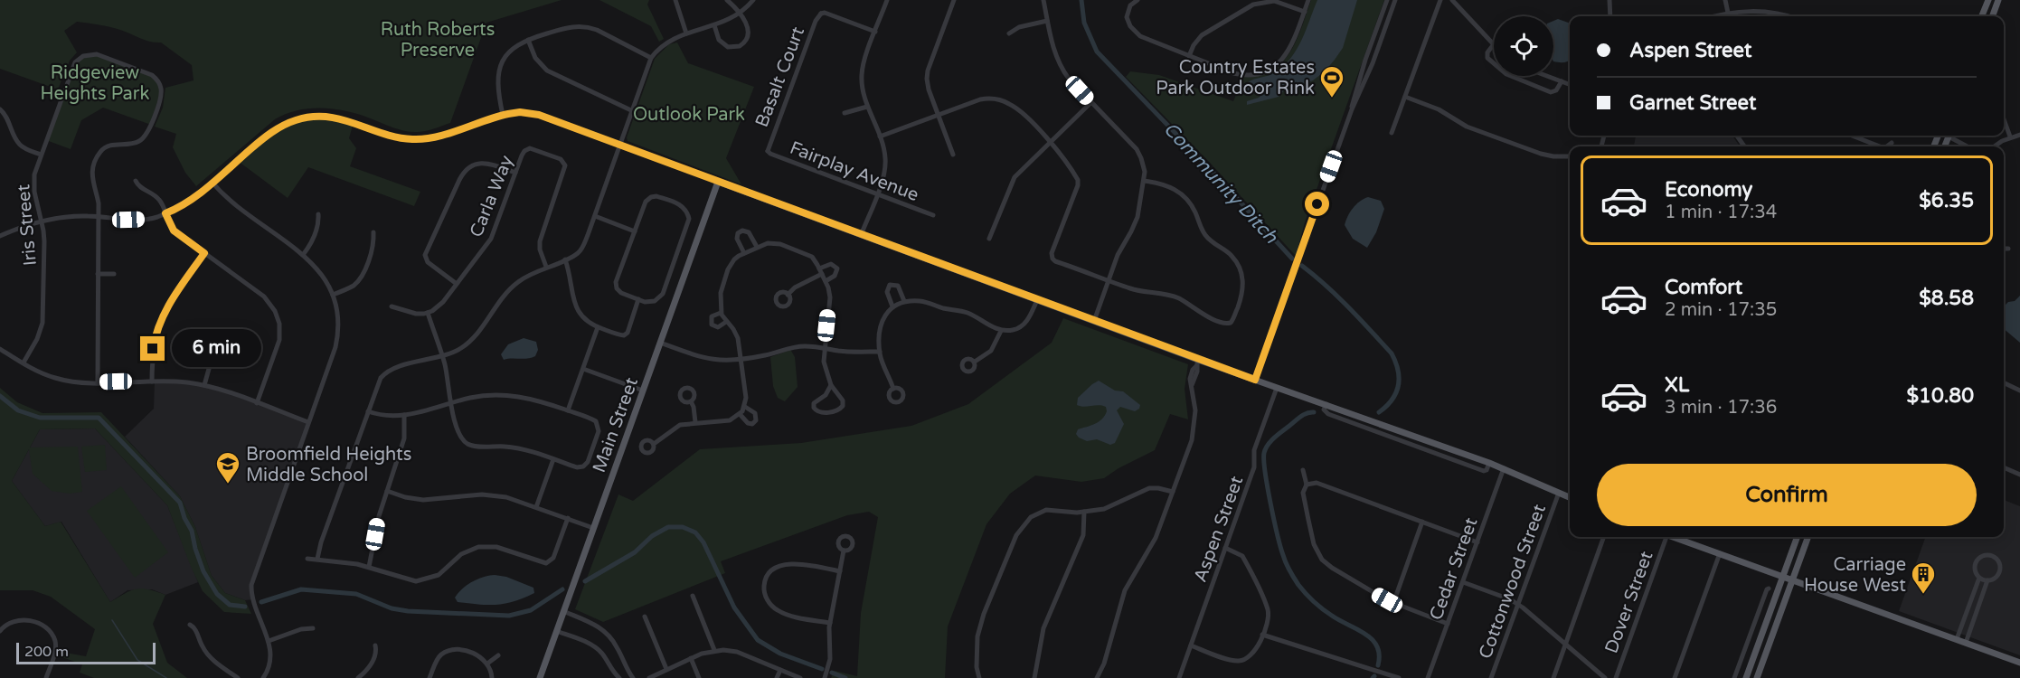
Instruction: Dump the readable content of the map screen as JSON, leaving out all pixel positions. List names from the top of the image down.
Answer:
{
  "streets": {
    "main road": ["Main Street"],
    "street": [
      "Basalt Court",
      "Fairplay Avenue",
      "Carla Way",
      "Iris Street",
      "Aspen Street",
      "Cedar Street",
      "Cottonwood Street",
      "Dover Street"
    ]
  },
  "crossings": [
    ["Basalt Court", "Fairplay Avenue"]
  ],
  "water": ["Community Ditch"],
  "parks": ["Ruth Roberts Preserve", "Ridgeview Heights Park", "Outlook Park"],
  "places": {
    "sports": ["Country Estates Park Outdoor Rink"],
    "school or university": ["Broomfield Heights Middle School"],
    "building": ["Carriage House West"]
  },
  "scale_bar": "200 m",
  "page": {
    "banner": ["Aspen Street", "Garnet Street"],
    "list": [
      {
        "name": "Economy",
        "note": "1 min · 17:34",
        "value": "$6.35"
      },
      {
        "name": "Comfort",
        "note": "2 min · 17:35",
        "value": "$8.58"
      },
      {
        "name": "XL",
        "note": "3 min · 17:36",
        "value": "$10.80"
      }
    ],
    "bubble": "6 min",
    "buttons": "Confirm",
    "scale": "200 m"
  }
}
